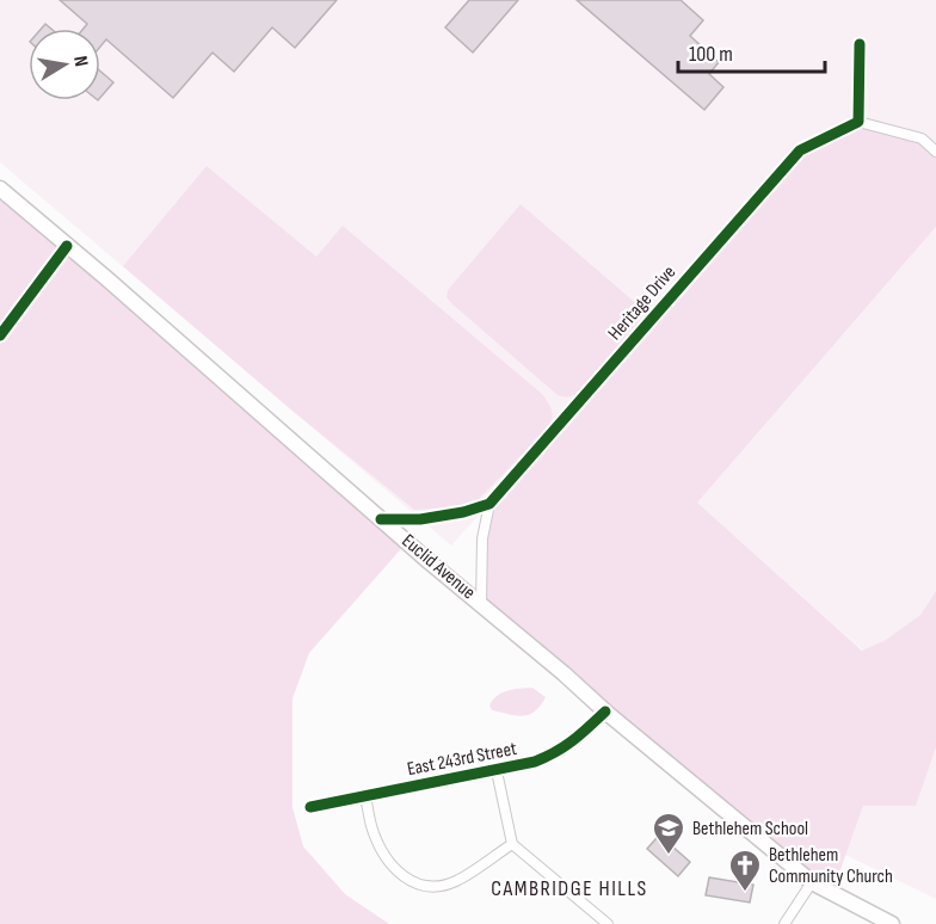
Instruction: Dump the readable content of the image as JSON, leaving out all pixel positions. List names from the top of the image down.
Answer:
{
  "streets": {
    "main road": ["Euclid Avenue"],
    "street": ["Heritage Drive", "East 243rd Street"]
  },
  "crossings": [
    ["Heritage Drive", "Euclid Avenue"],
    ["Euclid Avenue", "East 243rd Street"]
  ],
  "districts": ["CAMBRIDGE HILLS"],
  "places": {
    "school or university": ["Bethlehem School"],
    "church": ["Bethlehem Community Church"]
  },
  "scale_bar": "100 m",
  "north": "right"
}
